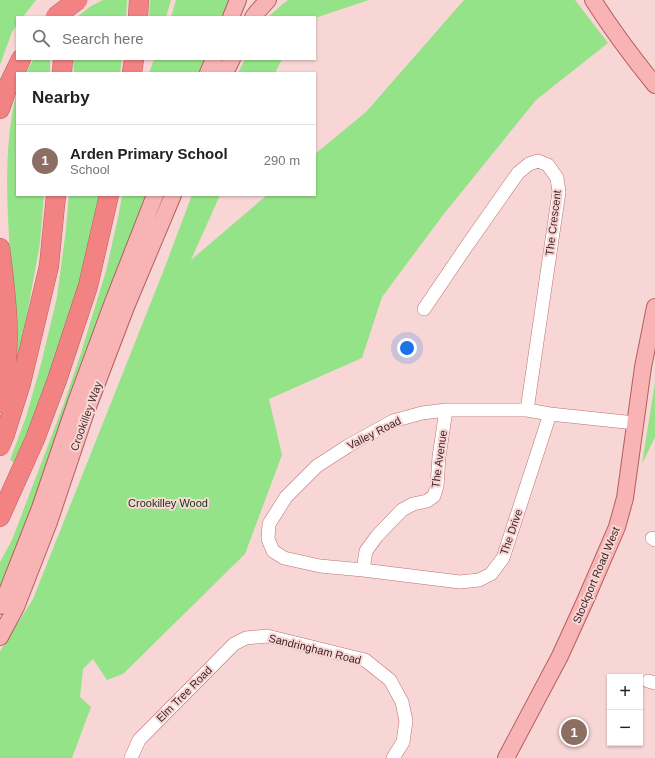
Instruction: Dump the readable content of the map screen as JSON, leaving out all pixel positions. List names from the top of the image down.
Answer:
{
  "streets": {
    "main road": ["Crookilley Way", "Stockport Road West"],
    "street": [
      "The Crescent",
      "Valley Road",
      "The Avenue",
      "The Drive",
      "Sandringham Road",
      "Elm Tree Road"
    ]
  },
  "crossings": [
    ["The Crescent", "Valley Road"],
    ["Valley Road", "The Avenue"],
    ["Valley Road", "The Drive"],
    ["The Avenue", "The Drive"],
    ["Sandringham Road", "Elm Tree Road"]
  ],
  "parks": ["Crookilley Wood"],
  "page": {
    "search": "Search here",
    "heading": "Nearby",
    "list": [
      {
        "mark": "1",
        "name": "Arden Primary School",
        "note": "School",
        "value": "290 m"
      }
    ],
    "map_buttons": ["+", "−"],
    "pins": "1"
  }
}
